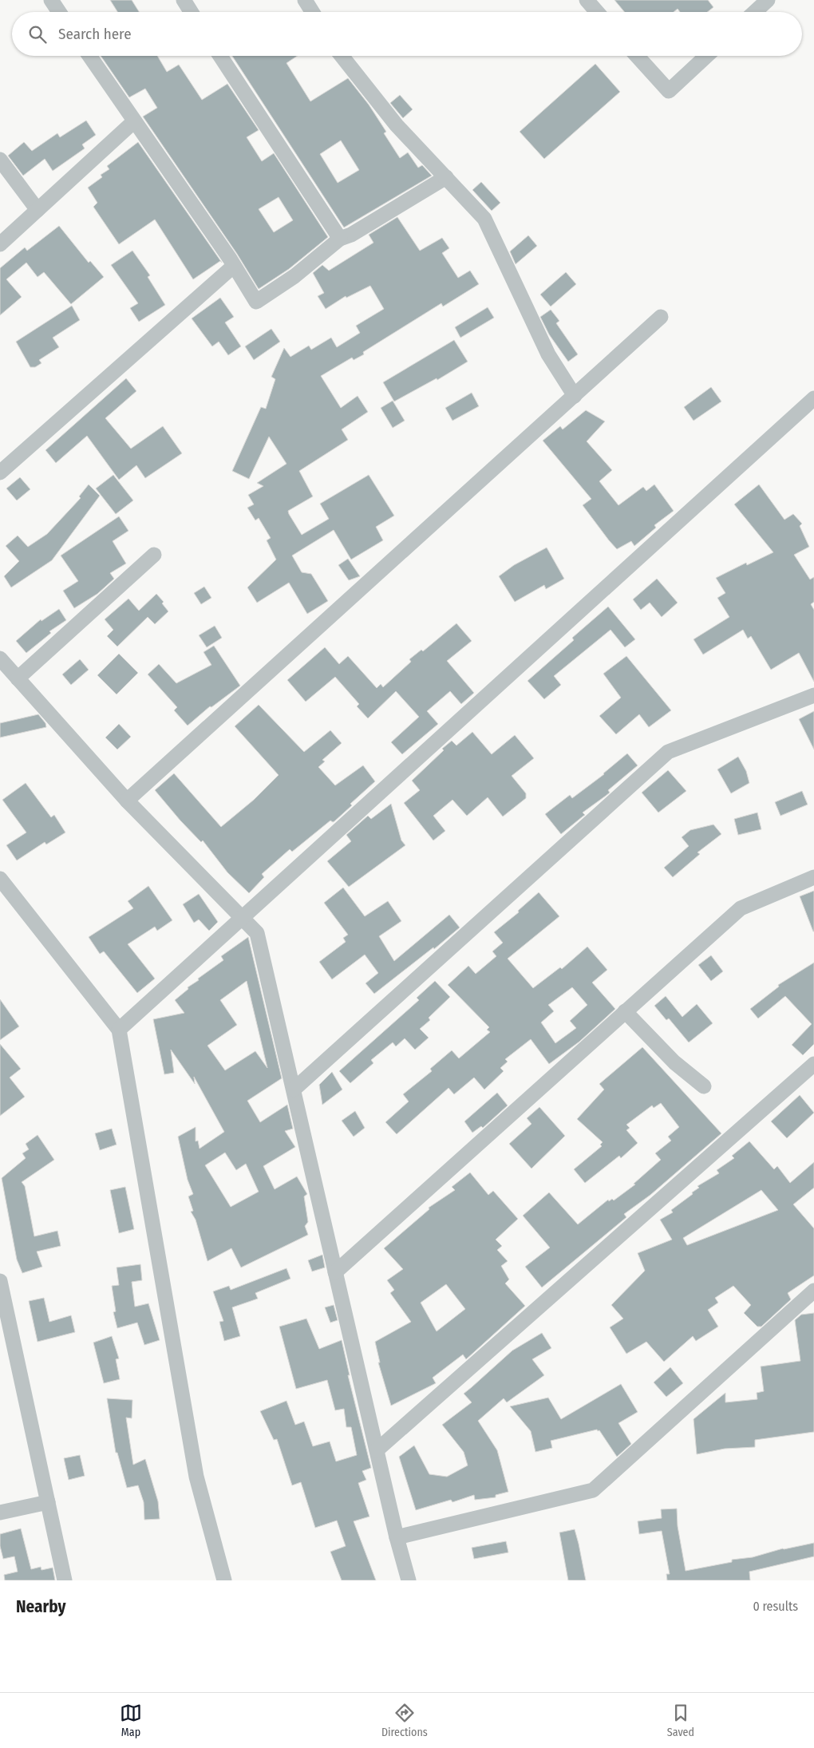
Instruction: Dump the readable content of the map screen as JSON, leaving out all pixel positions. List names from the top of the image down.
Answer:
{
  "page": {
    "search": "Search here",
    "heading": ["Nearby", "0 results"],
    "nav": ["Map", "Directions", "Saved"]
  }
}
